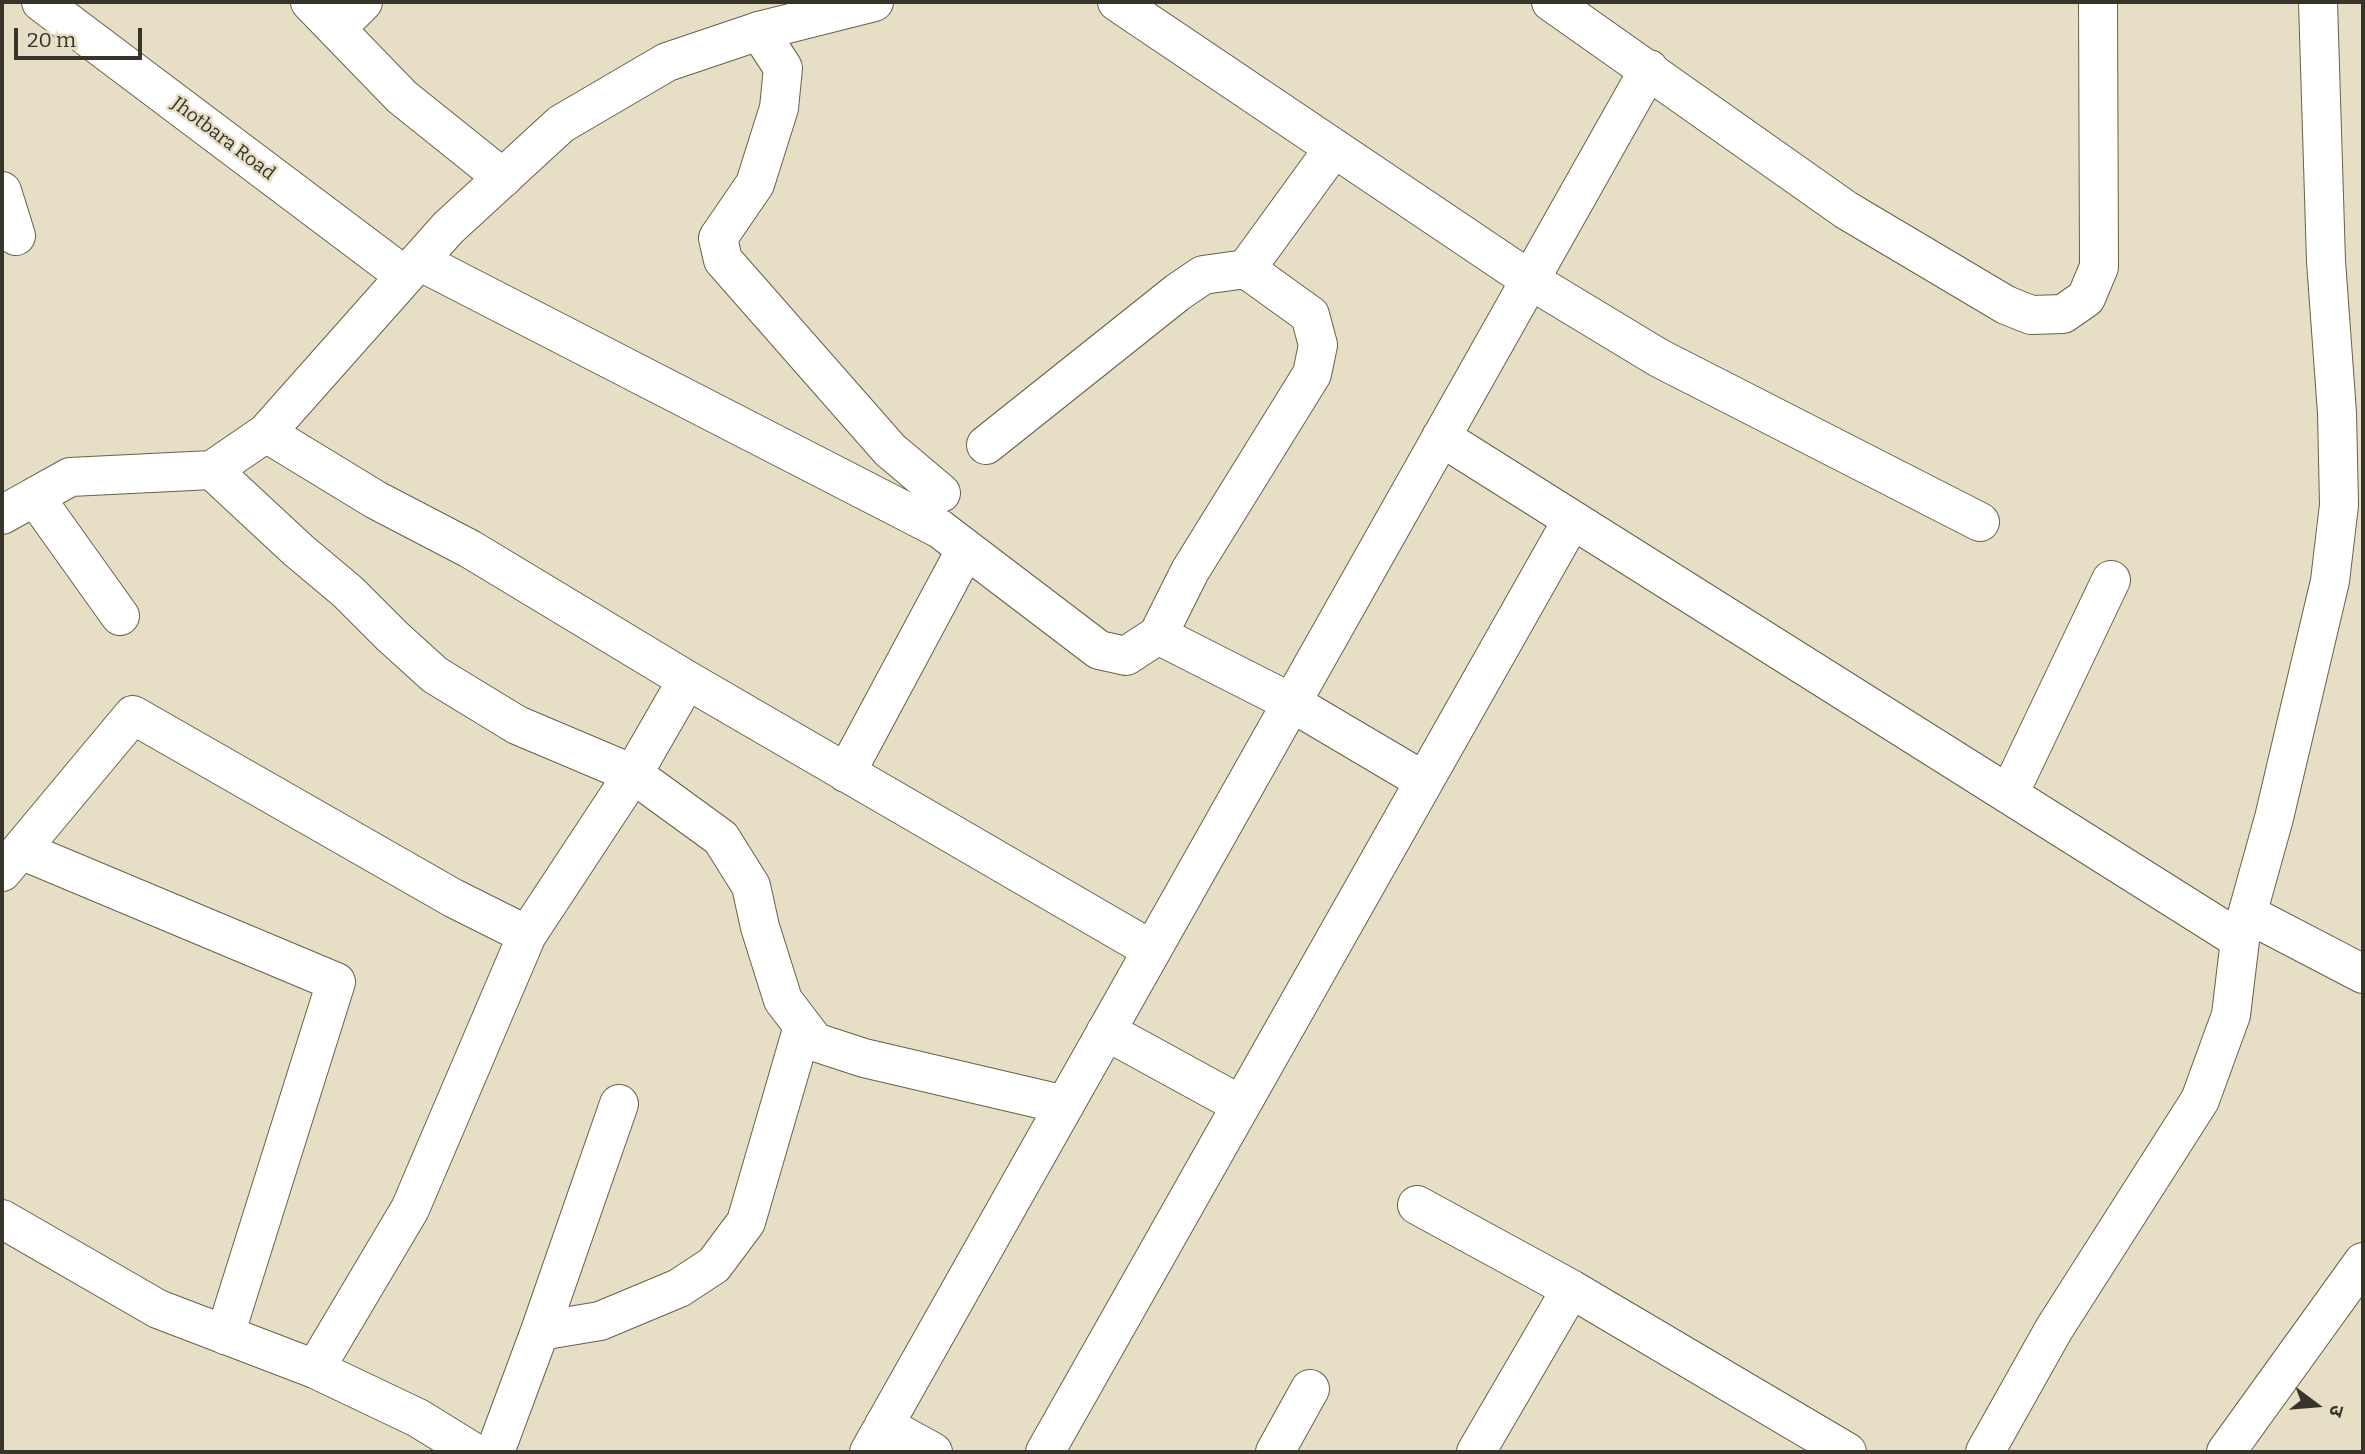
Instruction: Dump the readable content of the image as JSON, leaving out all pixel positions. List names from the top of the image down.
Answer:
{
  "streets": {
    "street": ["Jhotbara Road"]
  },
  "scale_bar": "20 m",
  "north": "right"
}
